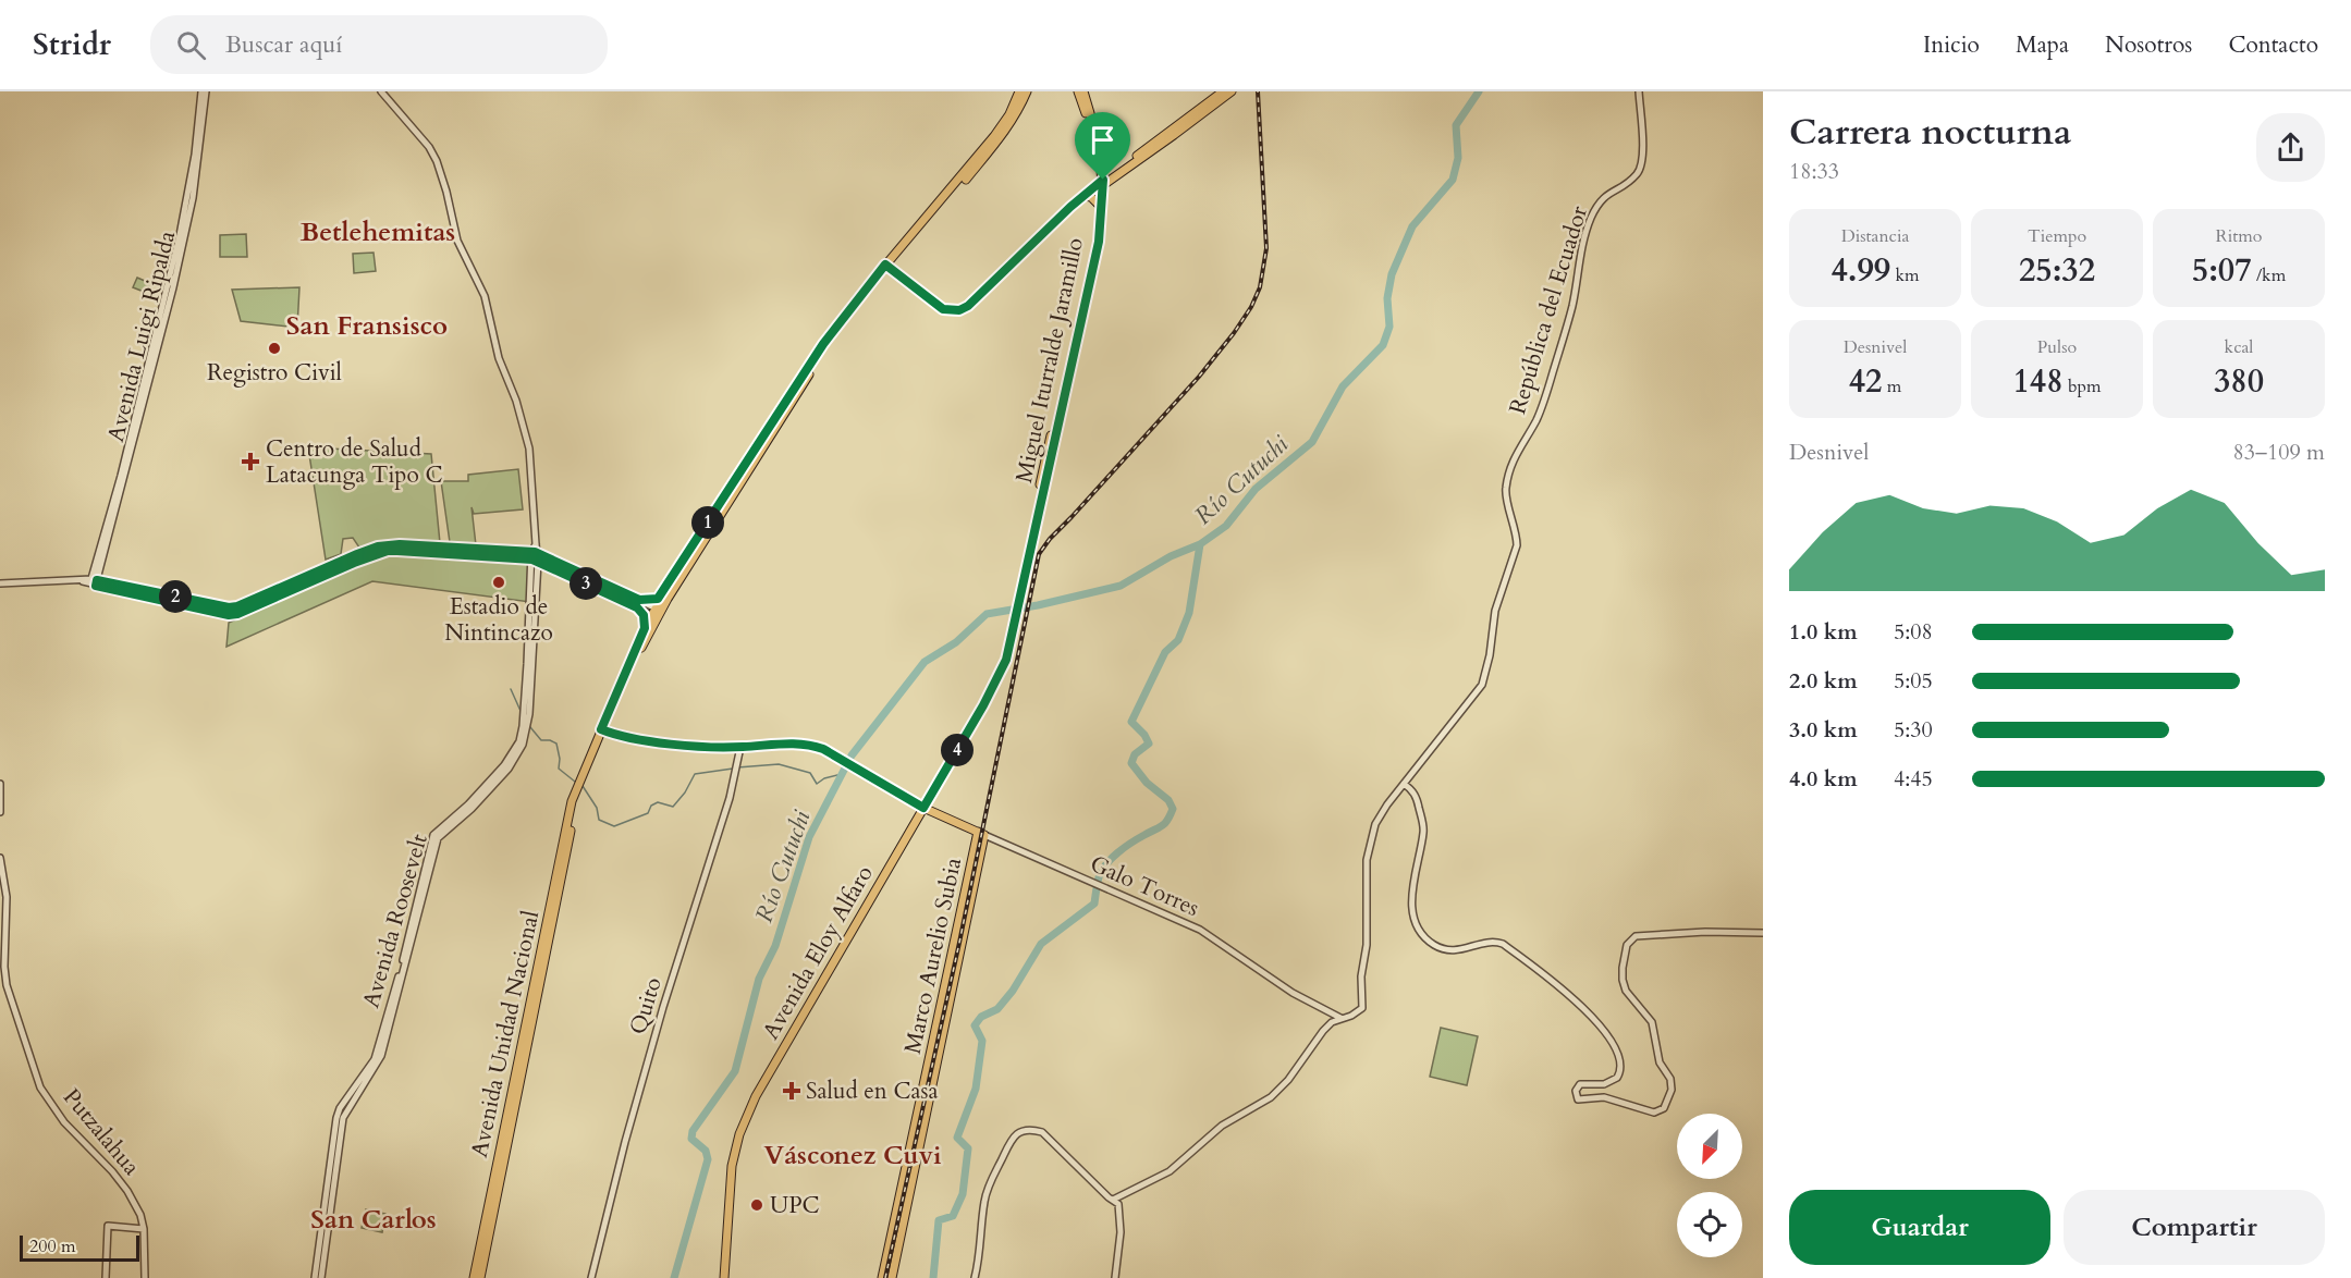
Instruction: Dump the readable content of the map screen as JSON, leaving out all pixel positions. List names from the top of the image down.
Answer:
{
  "streets": {
    "main road": [
      "Miguel Iturralde Jaramillo",
      "Galo Torres",
      "Avenida Eloy Alfaro",
      "Marco Aurelio Subia",
      "Avenida Unidad Nacional"
    ],
    "street": [
      "República del Ecuador",
      "Avenida Luigi Ripalda",
      "Avenida Roosevelt",
      "Quito",
      "Putzalahua"
    ]
  },
  "crossings": [
    ["República del Ecuador", "Galo Torres"],
    ["Miguel Iturralde Jaramillo", "Avenida Eloy Alfaro"],
    ["Galo Torres", "Avenida Eloy Alfaro"],
    ["Galo Torres", "Marco Aurelio Subia"],
    ["Galo Torres", "Quito"]
  ],
  "districts": [
    "Betlehemitas",
    "San Fransisco",
    "Vásconez Cuvi",
    "San Carlos"
  ],
  "water": ["Río Cutuchi"],
  "places": {
    "other": ["Registro Civil", "Estadio de Nintincazo", "UPC"],
    "health": ["Centro de Salud Latacunga Tipo C", "Salud en Casa"]
  },
  "scale_bar": "200 m",
  "north": "bottom left",
  "page": {
    "header": "Stridr",
    "search": "Buscar aquí",
    "nav": [
      "Inicio",
      "Mapa",
      "Nosotros",
      "Contacto"
    ],
    "heading": ["Carrera nocturna", "18:33"],
    "stats": [
      ["Distancia", "4.99 km"],
      ["Tiempo", "25:32"],
      ["Ritmo", "5:07 /km"],
      ["Desnivel", "42 m"],
      ["Pulso", "148 bpm"],
      ["kcal", "380"]
    ],
    "chart": ["Desnivel", "83–109 m"],
    "pins": [
      "1",
      "3",
      "2",
      "4"
    ],
    "list": [
      {
        "name": "1.0 km",
        "note": "5:08"
      },
      {
        "name": "2.0 km",
        "note": "5:05"
      },
      {
        "name": "3.0 km",
        "note": "5:30"
      },
      {
        "name": "4.0 km",
        "note": "4:45"
      }
    ],
    "buttons": ["Guardar", "Compartir"],
    "scale": "200 m"
  }
}
